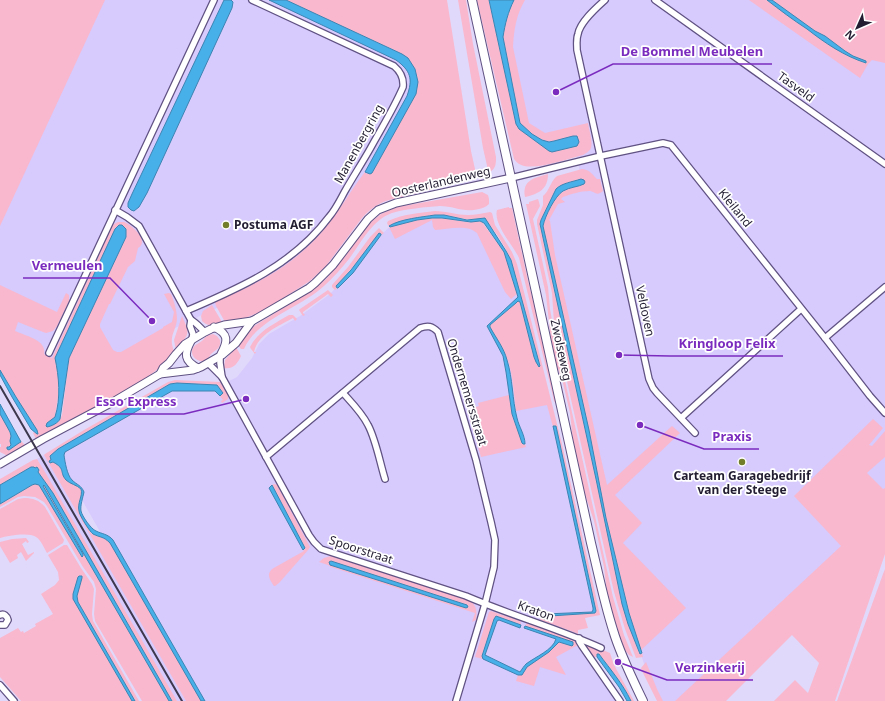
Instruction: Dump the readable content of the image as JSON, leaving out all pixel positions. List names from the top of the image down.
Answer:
{
  "streets": {
    "main road": ["Zwolseweg"],
    "street": [
      "Tasveld",
      "Manenbergring",
      "Oosterlandenweg",
      "Kleiland",
      "Veldoven",
      "Ondernemersstraat",
      "Spoorstraat",
      "Kraton"
    ]
  },
  "crossings": [
    ["Oosterlandenweg", "Kleiland"],
    ["Oosterlandenweg", "Zwolseweg"],
    ["Oosterlandenweg", "Spoorstraat"],
    ["Kleiland", "Veldoven"],
    ["Kleiland", "Zwolseweg"],
    ["Ondernemersstraat", "Spoorstraat"],
    ["Ondernemersstraat", "Kraton"],
    ["Spoorstraat", "Kraton"]
  ],
  "places": [
    "De Bommel Meubelen",
    "Postuma AGF",
    "Vermeulen",
    "Kringloop Felix",
    "Esso Express",
    "Praxis",
    "Carteam Garagebedrijf van der Steege",
    "Verzinkerij"
  ],
  "north": "bottom left"
}
